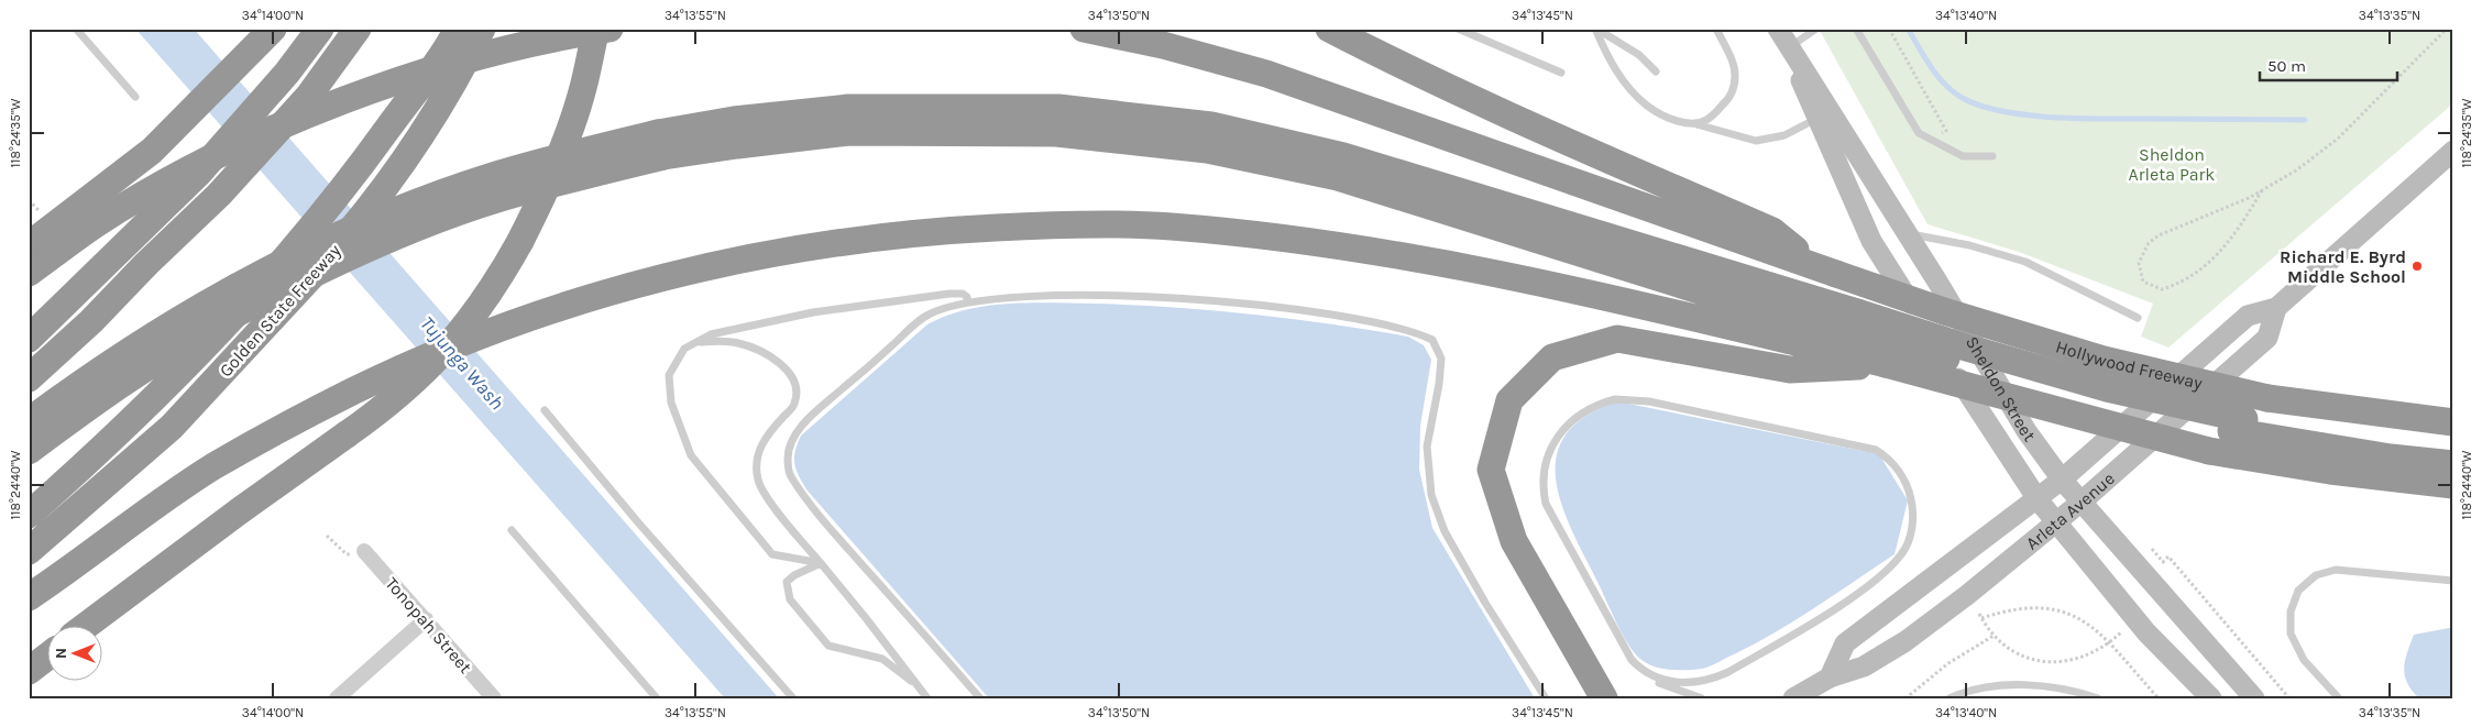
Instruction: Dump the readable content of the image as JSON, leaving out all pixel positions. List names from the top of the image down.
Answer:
{
  "streets": {
    "highway": ["Golden State Freeway", "Hollywood Freeway"],
    "main road": ["Sheldon Street", "Arleta Avenue"],
    "street": ["Tonopah Street"]
  },
  "crossings": [
    ["Sheldon Street", "Arleta Avenue"]
  ],
  "water": ["Tujunga Wash"],
  "parks": ["Sheldon Arleta Park"],
  "places": ["Richard E. Byrd Middle School"],
  "scale_bar": "50 m",
  "north": "left",
  "coordinates": [
    "34°14'00\"N",
    "34°13'55\"N",
    "34°13'50\"N",
    "34°13'45\"N",
    "34°13'40\"N",
    "34°13'35\"N",
    "118°24'35\"W",
    "118°24'40\"W"
  ]
}
